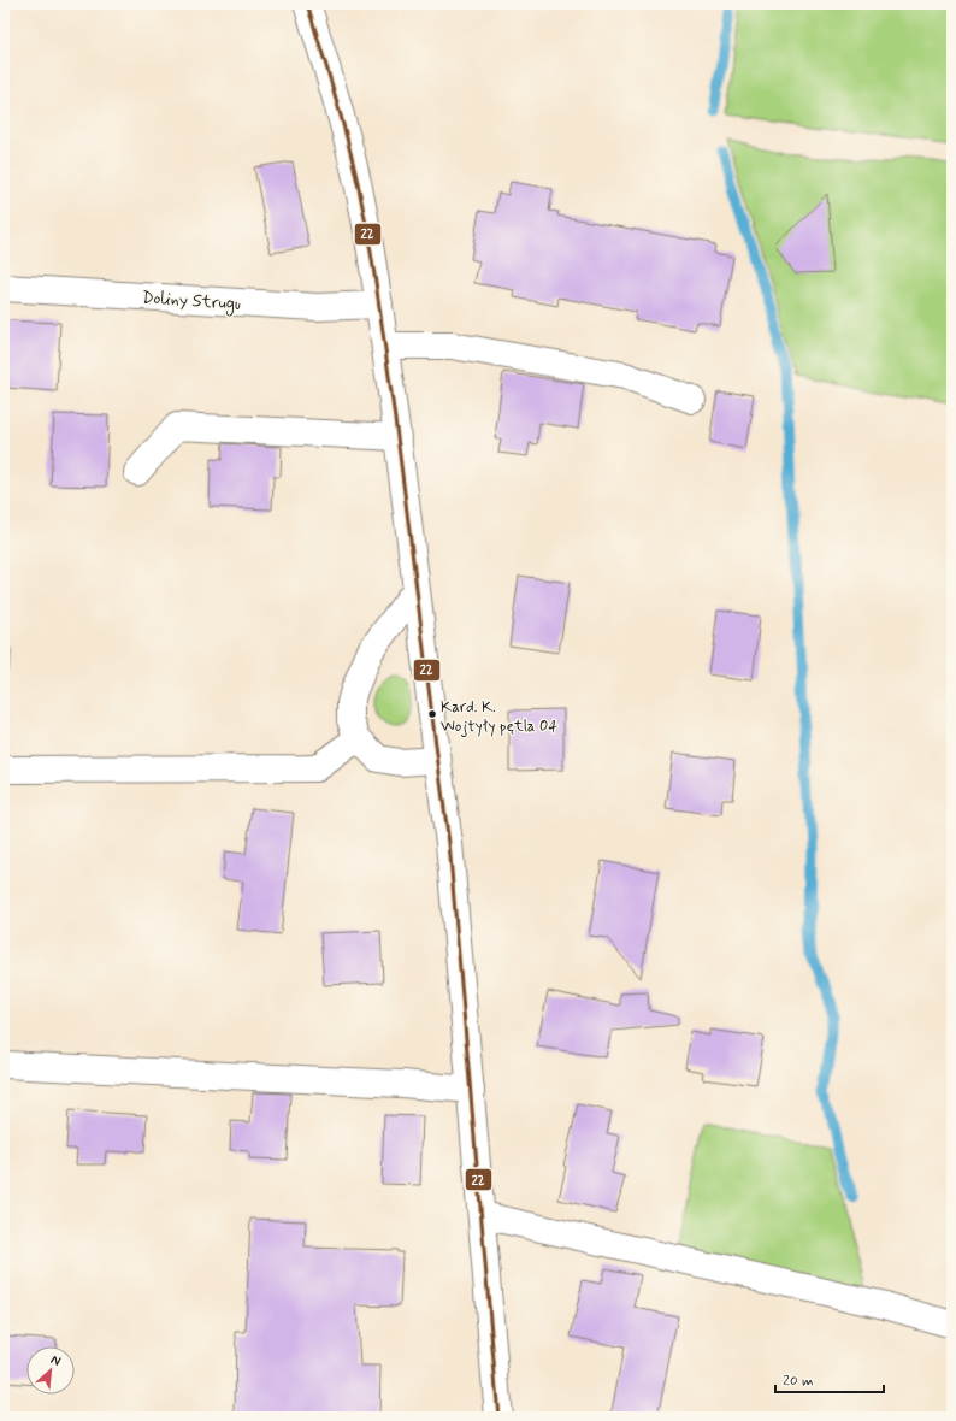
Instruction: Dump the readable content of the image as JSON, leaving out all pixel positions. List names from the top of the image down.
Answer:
{
  "streets": {
    "street": ["Doliny Strugu"]
  },
  "places": ["Kard. K. Wojtyły pętla 04"],
  "lines": ["transit line 22"],
  "scale_bar": "20 m",
  "north": "top right"
}
